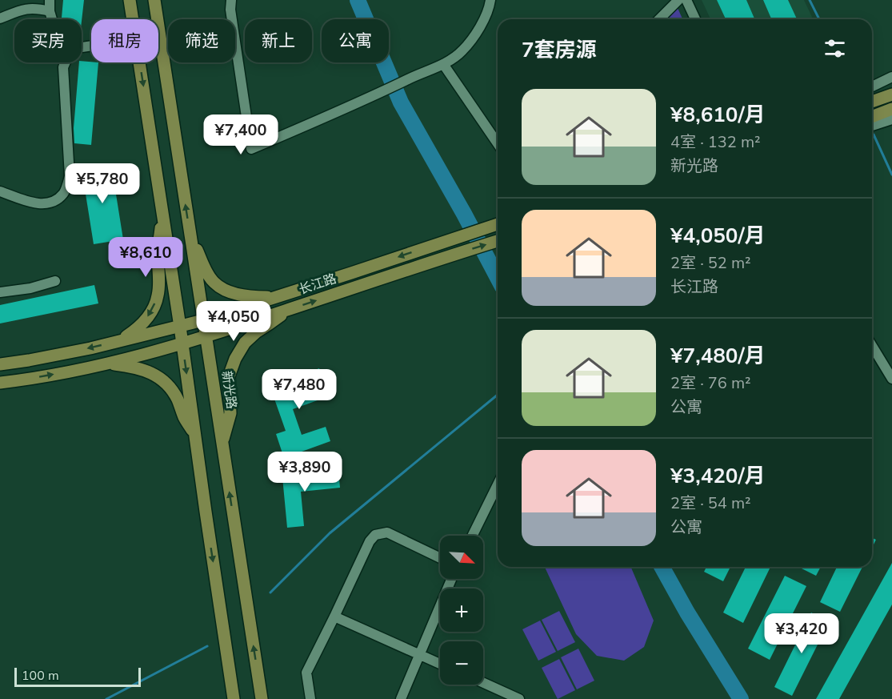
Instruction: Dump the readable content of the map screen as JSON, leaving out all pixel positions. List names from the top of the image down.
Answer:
{
  "streets": {
    "main road": ["长江路", "新光路"]
  },
  "crossings": [
    ["长江路", "新光路"]
  ],
  "scale_bar": "100 m",
  "north": "bottom right",
  "page": {
    "chip": [
      "买房",
      "租房",
      "筛选",
      "新上",
      "公寓"
    ],
    "heading": "7套房源",
    "list": [
      {
        "name": "¥8,610/月",
        "note": "4室 · 132 m² · 新光路"
      },
      {
        "name": "¥4,050/月",
        "note": "2室 · 52 m² · 长江路"
      },
      {
        "name": "¥7,480/月",
        "note": "2室 · 76 m² · 公寓"
      },
      {
        "name": "¥3,420/月",
        "note": "2室 · 54 m² · 公寓"
      }
    ],
    "price": [
      "¥7,400",
      "¥5,780",
      "¥8,610",
      "¥4,050",
      "¥7,480",
      "¥3,890",
      "¥3,420"
    ],
    "map_buttons": ["+", "−"],
    "scale": "100 m"
  }
}
